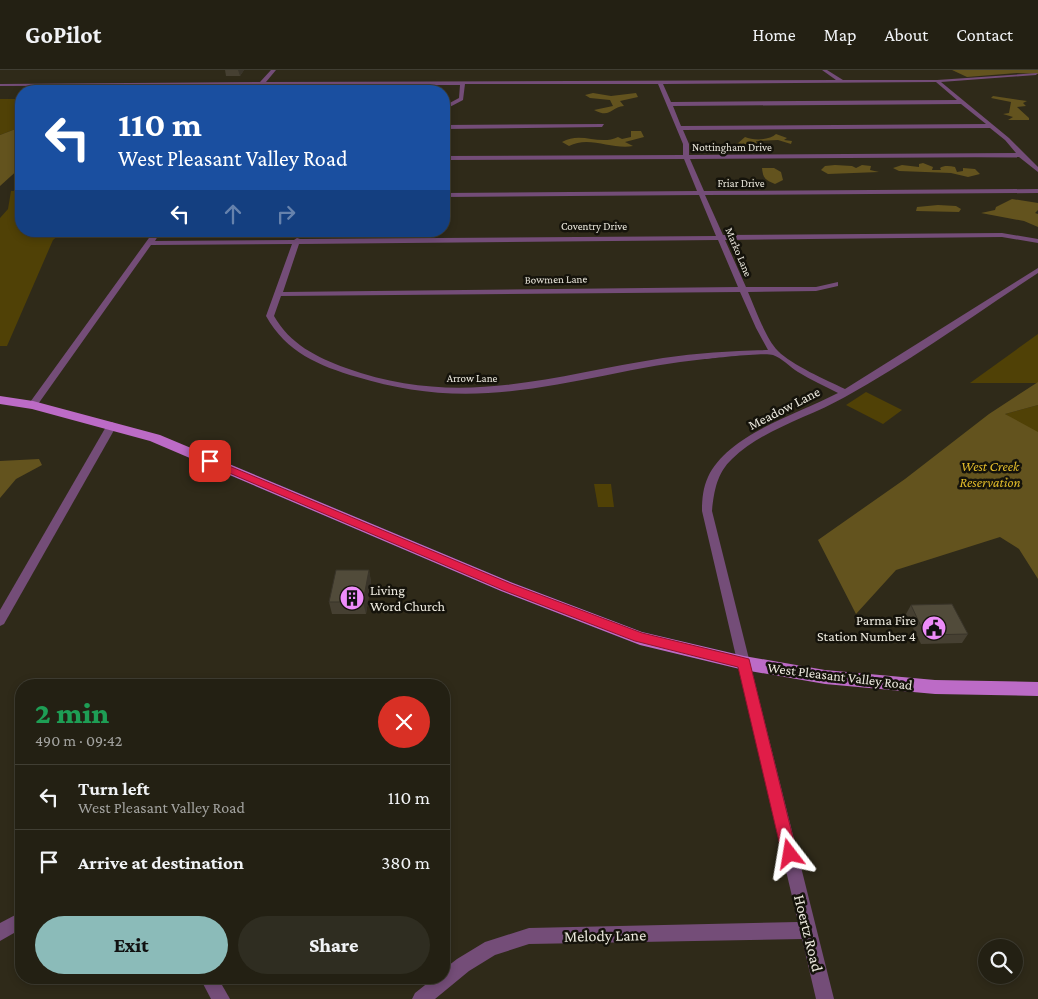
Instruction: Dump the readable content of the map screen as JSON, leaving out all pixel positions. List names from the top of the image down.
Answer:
{
  "streets": {
    "main road": ["West Pleasant Valley Road"],
    "street": [
      "Nottingham Drive",
      "Friar Drive",
      "Coventry Drive",
      "Marko Lane",
      "Bowmen Lane",
      "Arrow Lane",
      "Meadow Lane",
      "Hoertz Road",
      "Melody Lane"
    ]
  },
  "crossings": [
    ["Nottingham Drive", "Marko Lane"],
    ["Friar Drive", "Marko Lane"],
    ["Coventry Drive", "Marko Lane"],
    ["Coventry Drive", "Arrow Lane"],
    ["Marko Lane", "Bowmen Lane"],
    ["Marko Lane", "Arrow Lane"],
    ["Marko Lane", "Meadow Lane"],
    ["Bowmen Lane", "Arrow Lane"],
    ["Meadow Lane", "West Pleasant Valley Road"],
    ["Meadow Lane", "Hoertz Road"],
    ["West Pleasant Valley Road", "Hoertz Road"],
    ["Hoertz Road", "Melody Lane"]
  ],
  "parks": ["West Creek Reservation"],
  "places": {
    "building": ["Living Word Church"],
    "public building": ["Parma Fire Station Number 4"]
  },
  "page": {
    "header": "GoPilot",
    "nav": [
      "Home",
      "Map",
      "About",
      "Contact"
    ],
    "turn": ["110 m", "West Pleasant Valley Road"],
    "heading": ["2 min", "490 m · 09:42"],
    "list": [
      {
        "name": "Turn left",
        "note": "West Pleasant Valley Road",
        "value": "110 m"
      },
      {
        "name": "Arrive at destination",
        "value": "380 m"
      }
    ],
    "buttons": ["Exit", "Share"]
  }
}
